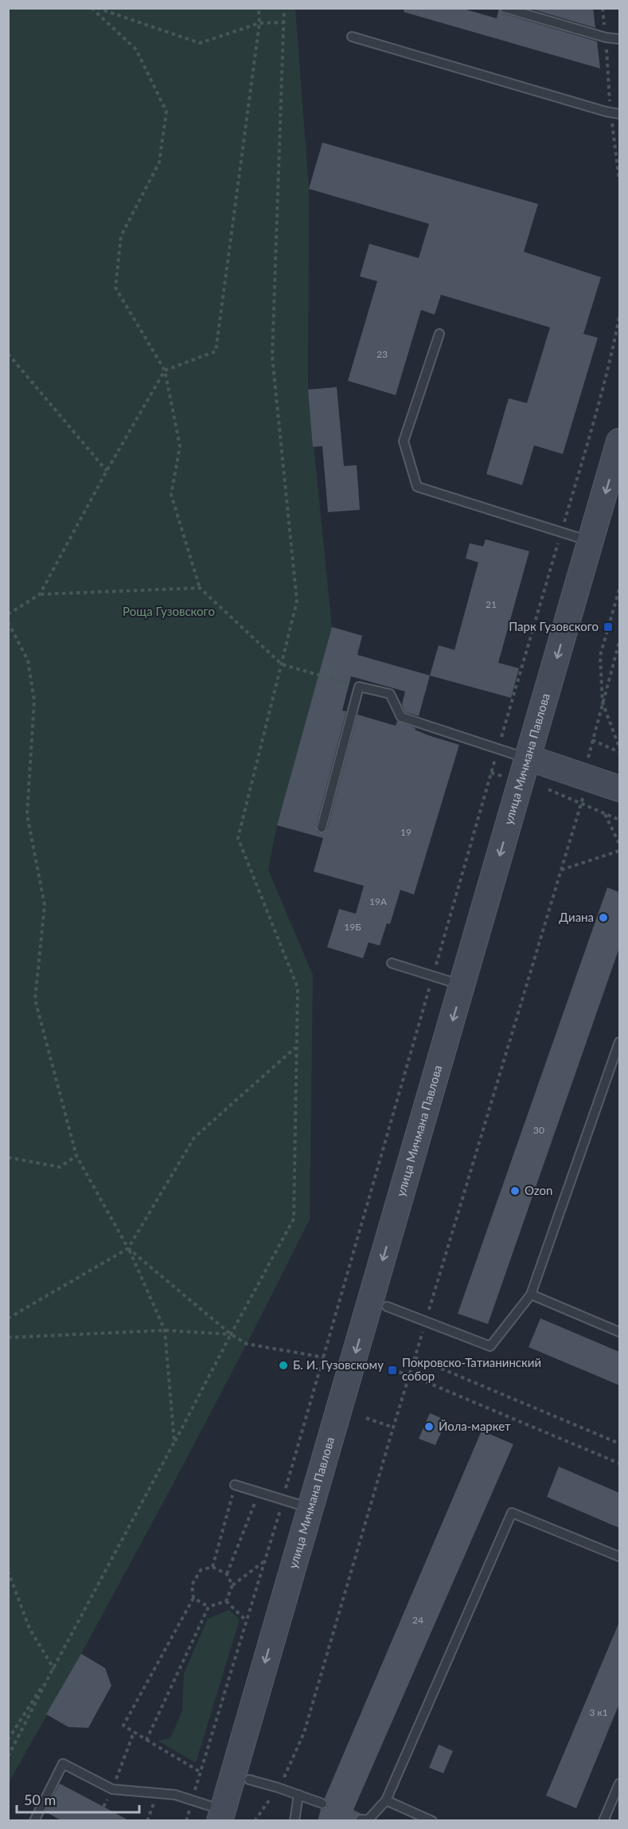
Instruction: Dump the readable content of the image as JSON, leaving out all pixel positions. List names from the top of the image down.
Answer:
{
  "streets": {
    "main road": ["улица Мичмана Павлова"]
  },
  "parks": ["Роща Гузовского"],
  "places": {
    "transit": ["Парк Гузовского", "Покровско-Татианинский собор"],
    "other": [
      "Диана",
      "Ozon",
      "Б. И. Гузовскому",
      "Йола-маркет"
    ]
  },
  "house_numbers": [
    "23",
    "21",
    "19",
    "19А",
    "19Б",
    "30",
    "24",
    "3 к1"
  ],
  "scale_bar": "50 m"
}
